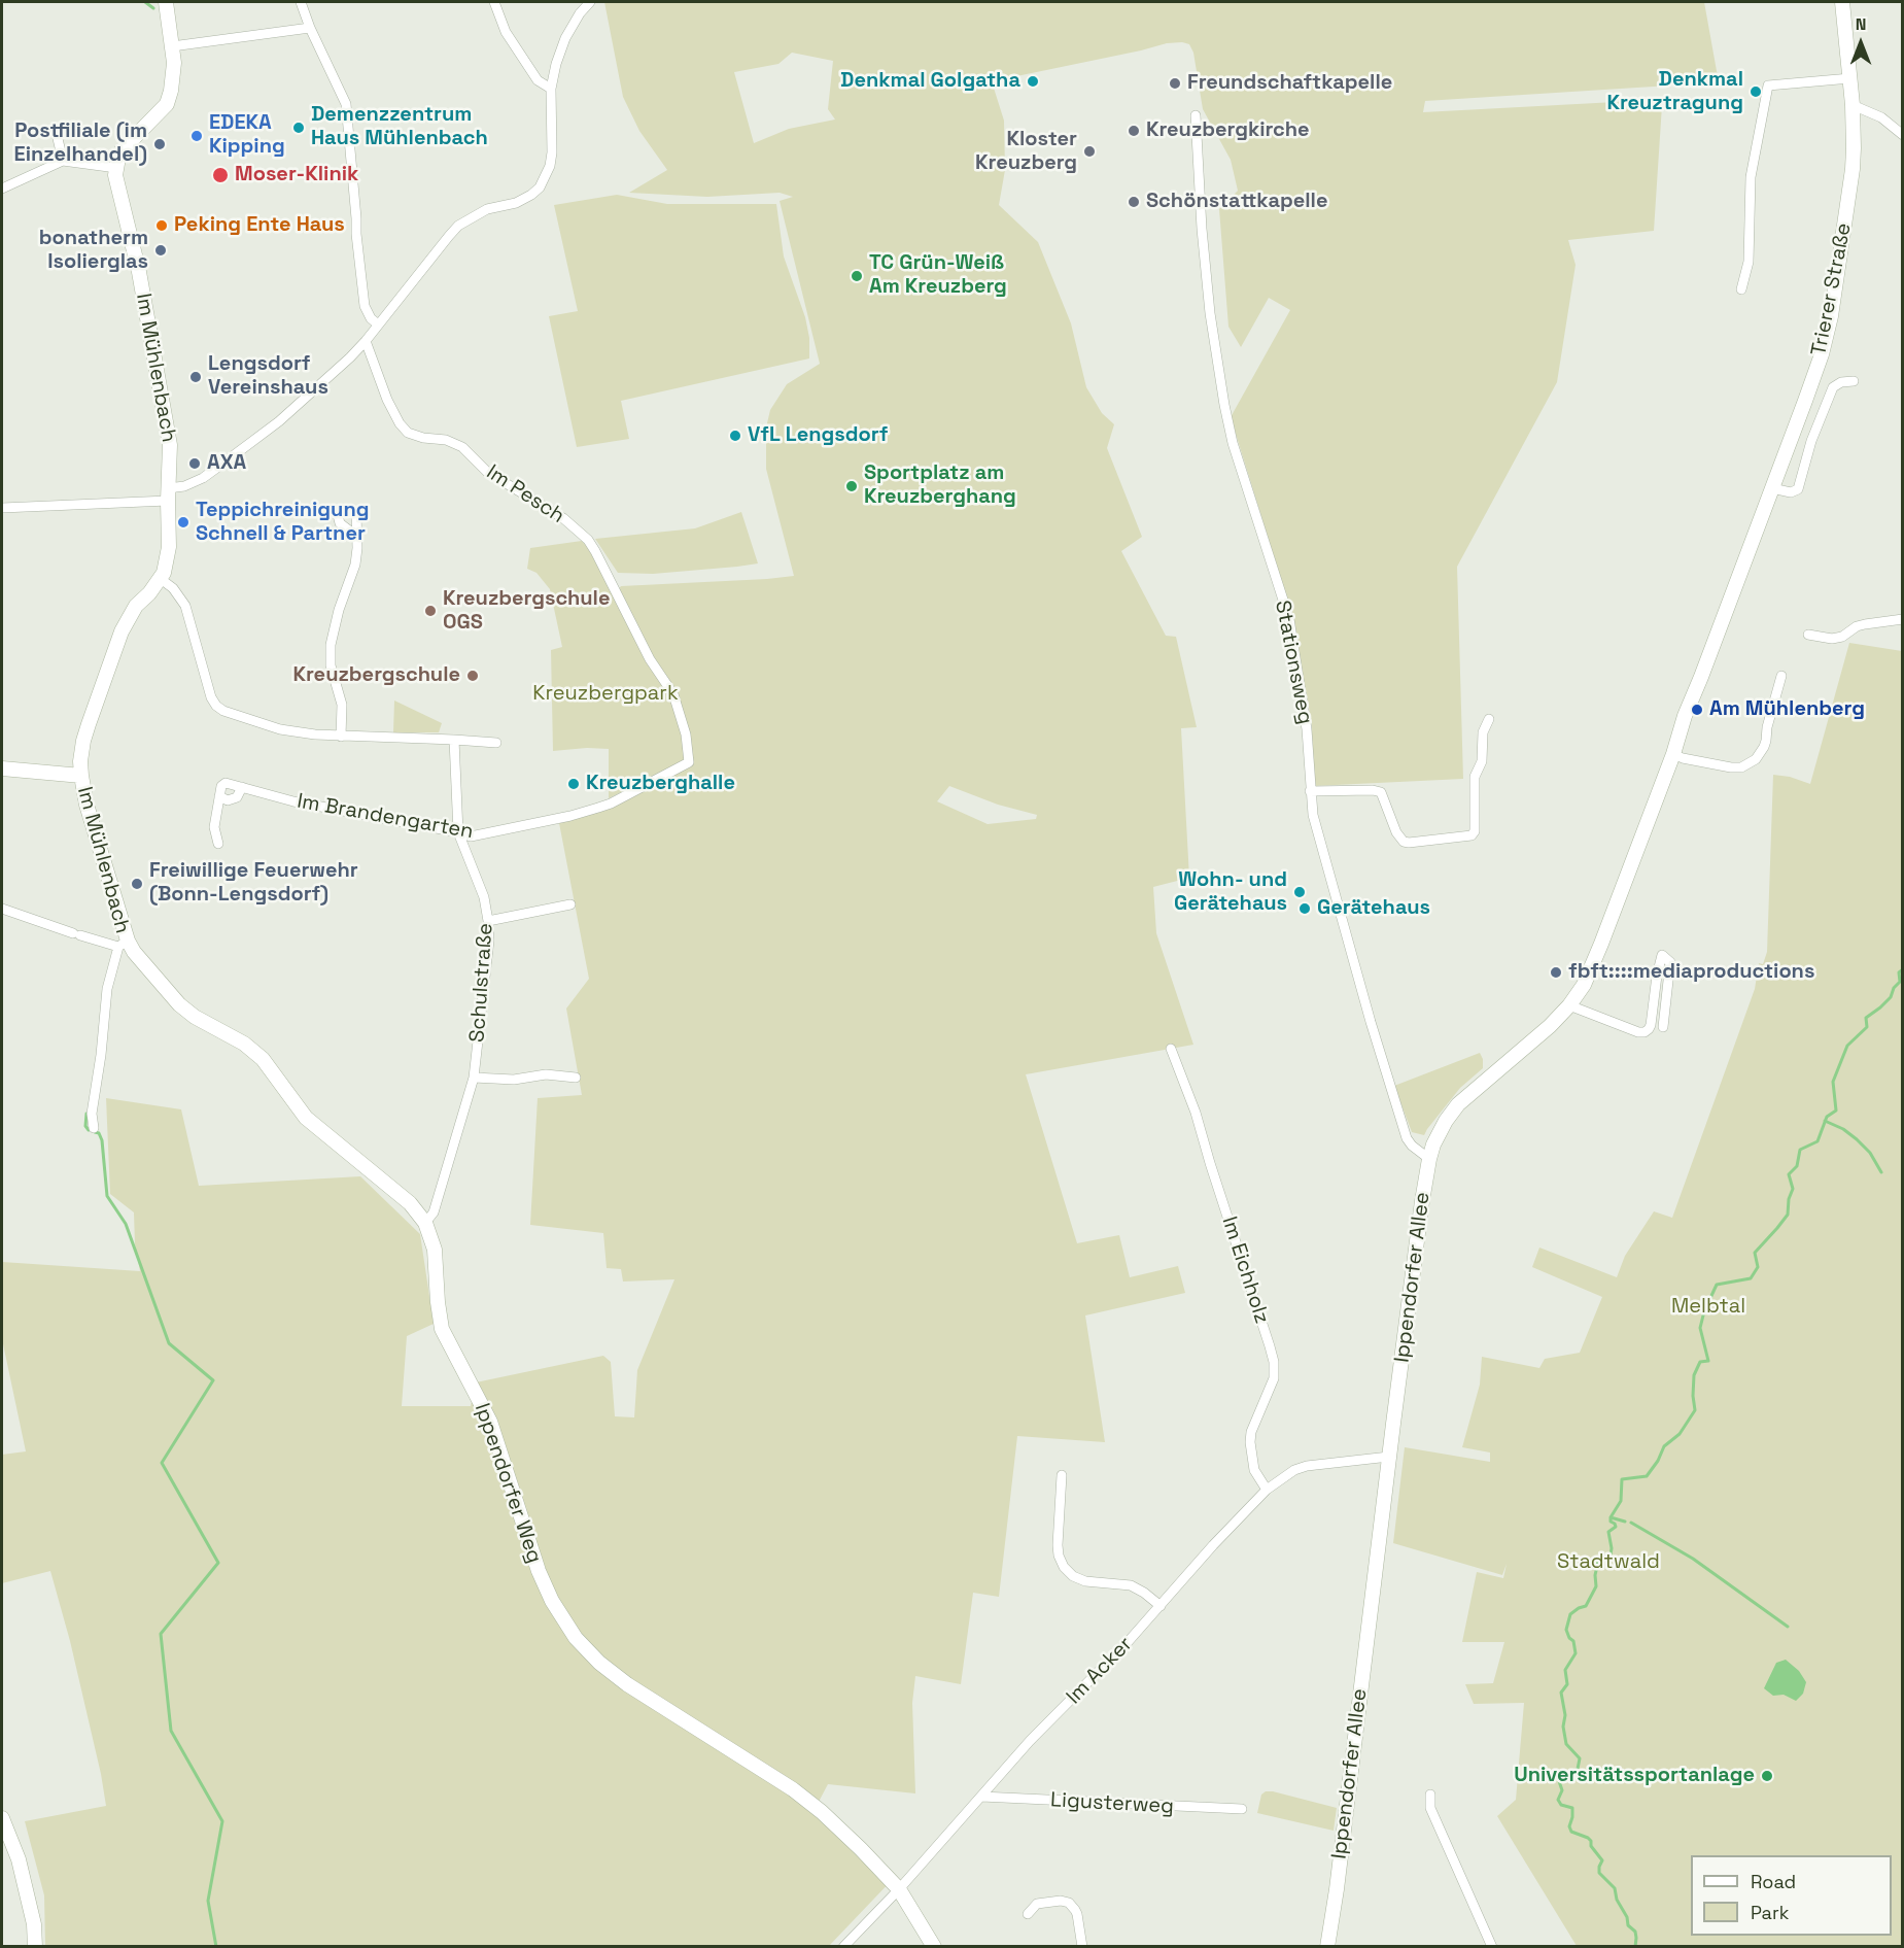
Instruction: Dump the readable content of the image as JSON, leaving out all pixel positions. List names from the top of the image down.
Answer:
{
  "streets": {
    "street": [
      "Trierer Straße",
      "Im Mühlenbach",
      "Im Pesch",
      "Stationsweg",
      "Im Brandengarten",
      "Schulstraße",
      "Im Eichholz",
      "Ippendorfer Allee",
      "Ippendorfer Weg",
      "Im Acker",
      "Ligusterweg"
    ]
  },
  "crossings": [
    ["Trierer Straße", "Ippendorfer Allee"],
    ["Im Mühlenbach", "Ippendorfer Weg"],
    ["Im Pesch", "Im Brandengarten"],
    ["Stationsweg", "Ippendorfer Allee"],
    ["Im Brandengarten", "Schulstraße"],
    ["Schulstraße", "Ippendorfer Weg"],
    ["Im Eichholz", "Im Acker"],
    ["Ippendorfer Allee", "Im Acker"],
    ["Ippendorfer Weg", "Im Acker"],
    ["Im Acker", "Ligusterweg"]
  ],
  "parks": ["Kreuzbergpark", "Melbtal", "Stadtwald"],
  "places": [
    "Denkmal Golgatha",
    "Freundschaftkapelle",
    "Denkmal Kreuztragung",
    "Demenzzentrum Haus Mühlenbach",
    "Kreuzbergkirche",
    "EDEKA Kipping",
    "Postfiliale (im Einzelhandel)",
    "Kloster Kreuzberg",
    "Moser-Klinik",
    "Schönstattkapelle",
    "Peking Ente Haus",
    "bonatherm Isolierglas",
    "TC Grün-Weiß Am Kreuzberg",
    "Lengsdorf Vereinshaus",
    "VfL Lengsdorf",
    "AXA",
    "Sportplatz am Kreuzberghang",
    "Teppichreinigung Schnell & Partner",
    "Kreuzbergschule OGS",
    "Kreuzbergschule",
    "Am Mühlenberg",
    "Kreuzberghalle",
    "Freiwillige Feuerwehr (Bonn-Lengsdorf)",
    "Wohn- und Gerätehaus",
    "Gerätehaus",
    "fbft::::mediaproductions",
    "Universitätssportanlage"
  ],
  "legend": ["Road", "Park"],
  "north": "top"
}
